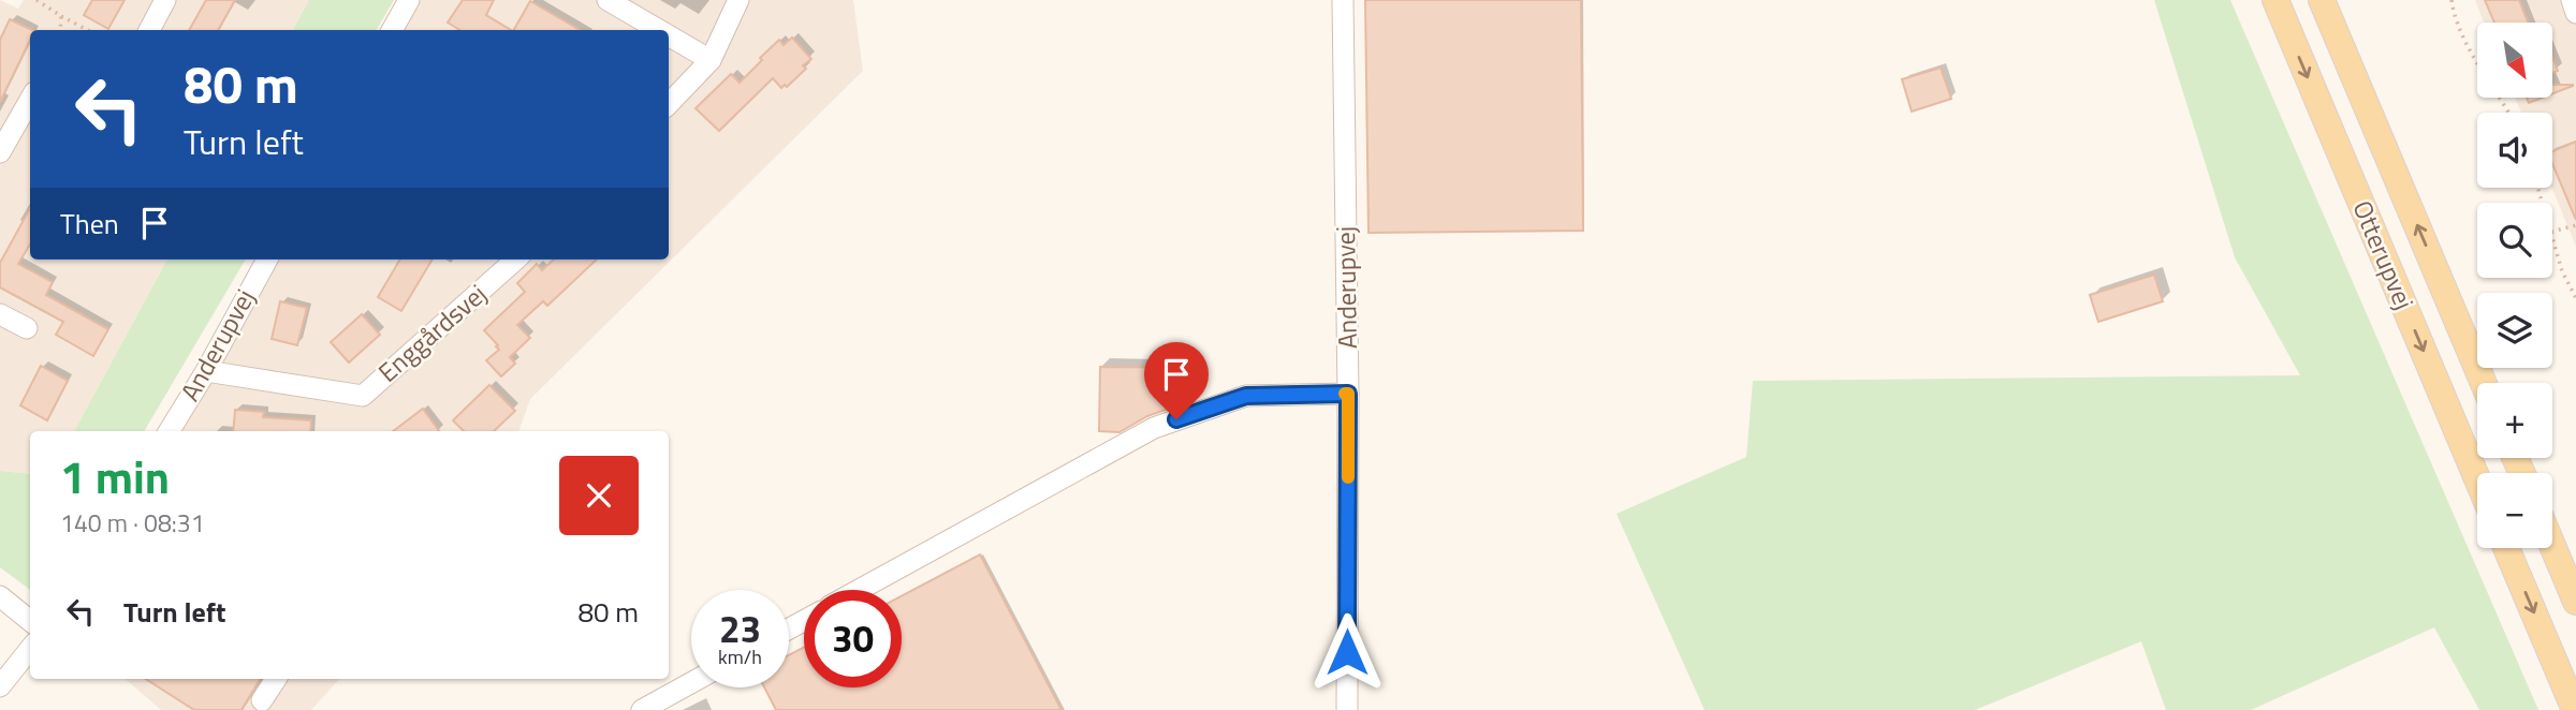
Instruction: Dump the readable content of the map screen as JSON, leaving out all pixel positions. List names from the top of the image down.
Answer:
{
  "streets": {
    "main road": ["Otterupvej"],
    "street": ["Anderupvej", "Enggårdsvej"]
  },
  "crossings": [
    ["Anderupvej", "Enggårdsvej"]
  ],
  "north": "bottom right",
  "page": {
    "map_buttons": ["+", "−"],
    "turn": ["80 m", "Turn left"],
    "then": "Then",
    "heading": ["1 min", "140 m · 08:31"],
    "list": [
      {
        "name": "Turn left",
        "value": "80 m"
      }
    ],
    "speed": "23 km/h",
    "limit": "30"
  }
}
